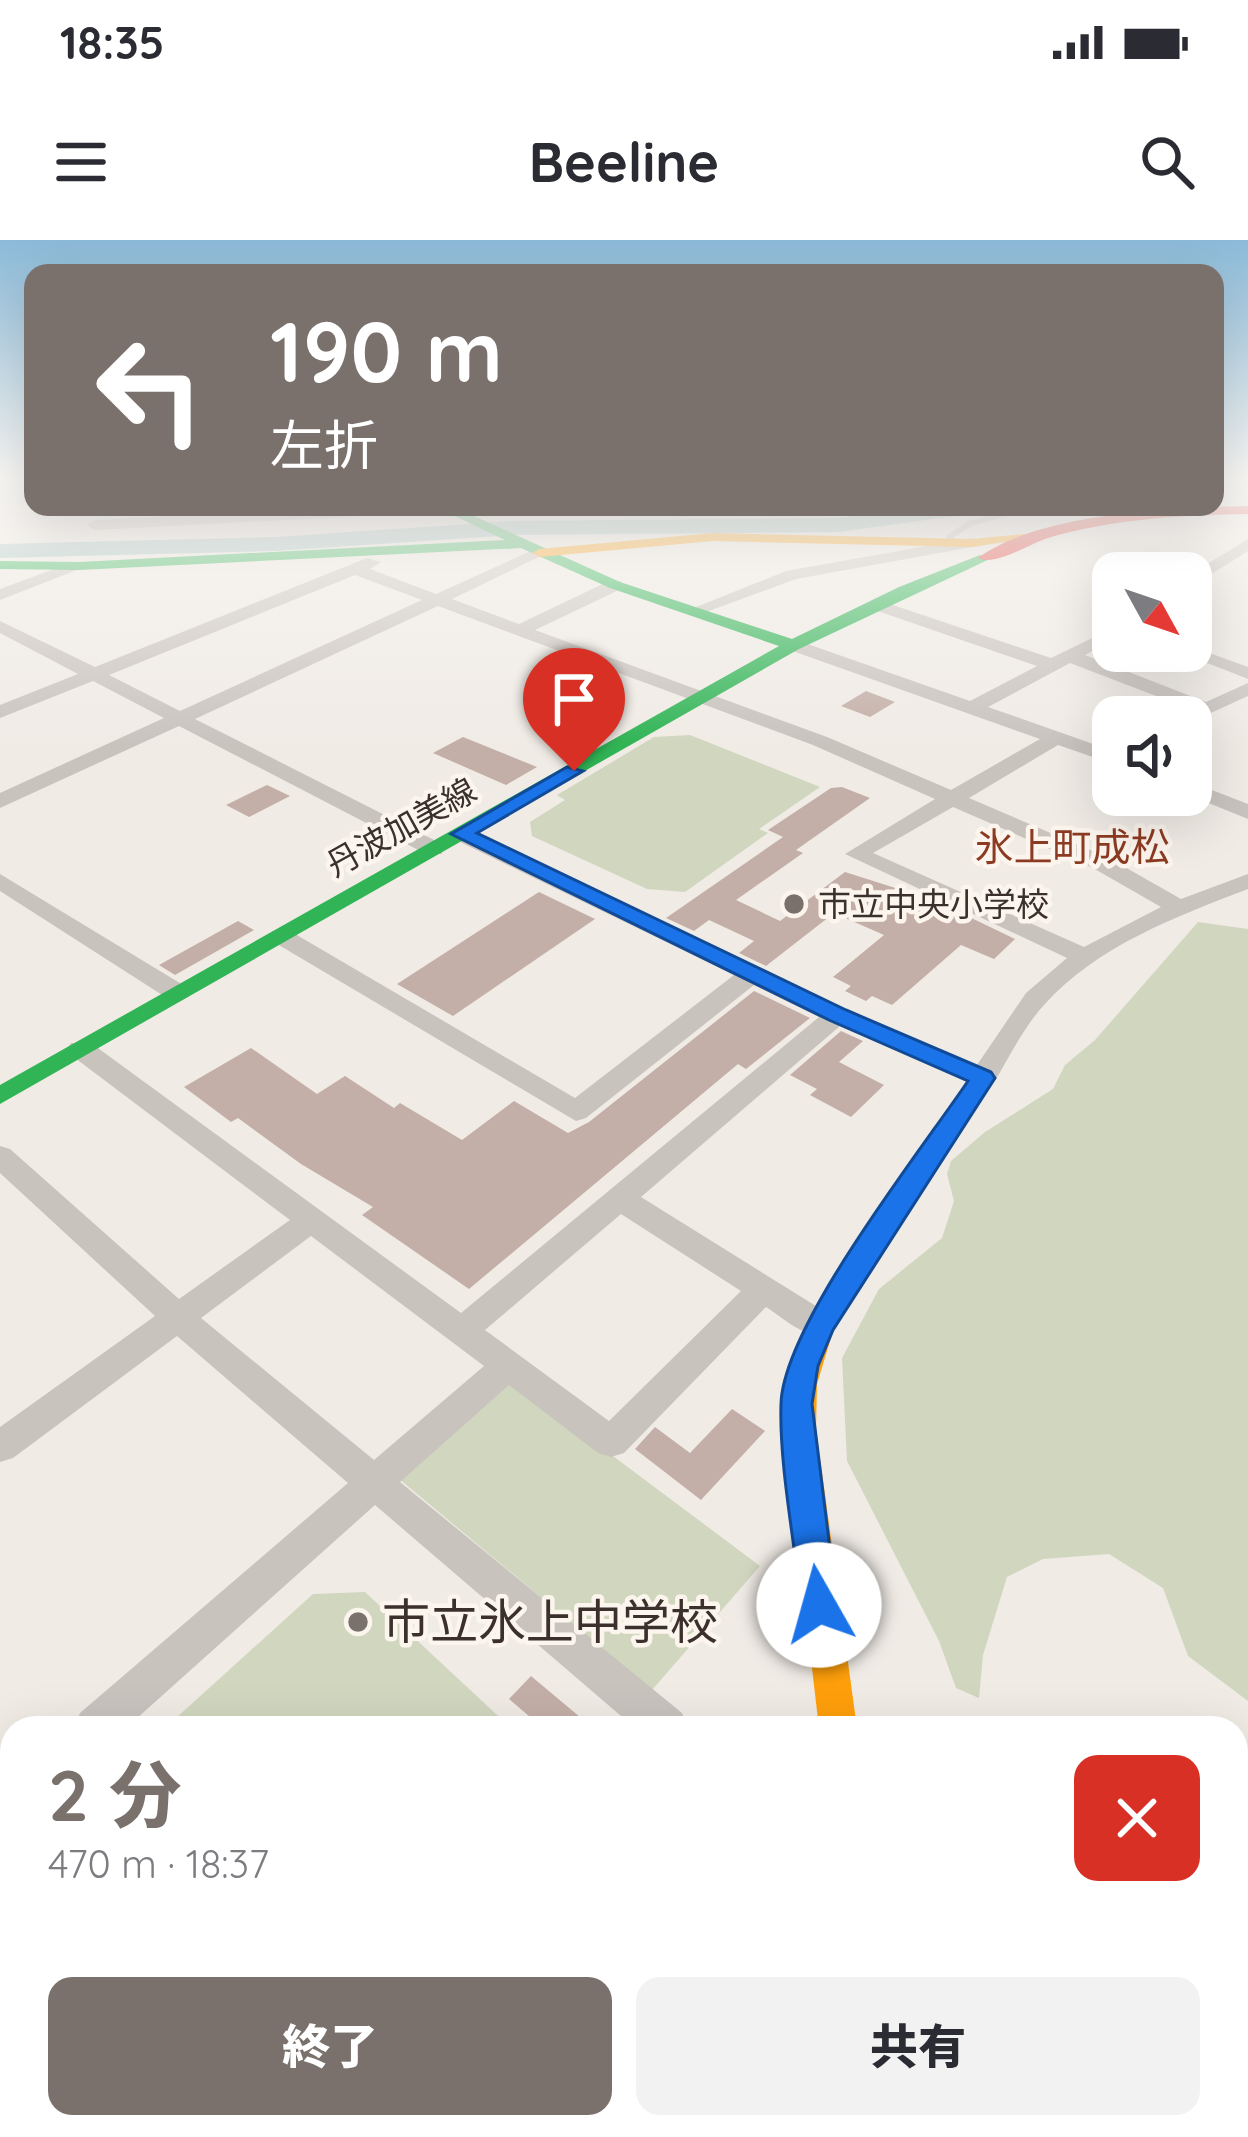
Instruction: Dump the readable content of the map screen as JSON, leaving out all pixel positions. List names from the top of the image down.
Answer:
{
  "streets": {
    "main road": ["丹波加美線"]
  },
  "districts": ["氷上町成松"],
  "places": ["市立中央小学校", "市立氷上中学校"],
  "north": "bottom right",
  "page": {
    "status": "18:35",
    "header": "Beeline",
    "turn": ["190 m", "左折"],
    "heading": ["2 分", "470 m · 18:37"],
    "buttons": ["終了", "共有"]
  }
}
